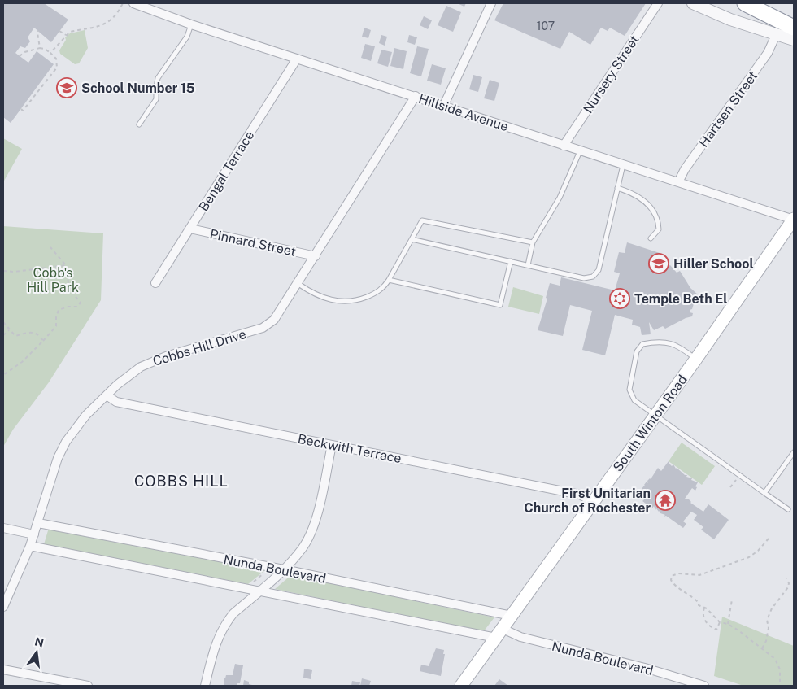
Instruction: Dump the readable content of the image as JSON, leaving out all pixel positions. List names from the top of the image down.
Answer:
{
  "streets": {
    "main road": ["South Winton Road"],
    "street": [
      "Nursery Street",
      "Hartsen Street",
      "Hillside Avenue",
      "Bengal Terrace",
      "Pinnard Street",
      "Cobbs Hill Drive",
      "Beckwith Terrace",
      "Nunda Boulevard"
    ]
  },
  "crossings": [
    ["Nursery Street", "Hillside Avenue"],
    ["Hartsen Street", "Hillside Avenue"],
    ["Hillside Avenue", "Bengal Terrace"],
    ["Hillside Avenue", "Cobbs Hill Drive"],
    ["Hillside Avenue", "South Winton Road"],
    ["Bengal Terrace", "Pinnard Street"],
    ["Pinnard Street", "Cobbs Hill Drive"],
    ["Cobbs Hill Drive", "Beckwith Terrace"],
    ["Cobbs Hill Drive", "Nunda Boulevard"],
    ["South Winton Road", "Beckwith Terrace"],
    ["South Winton Road", "Nunda Boulevard"]
  ],
  "districts": ["COBBS HILL"],
  "parks": ["Cobb's Hill Park"],
  "places": {
    "school or university": ["School Number 15", "Hiller School"],
    "synagogue": ["Temple Beth El"],
    "temple": ["First Unitarian Church of Rochester"]
  },
  "house_numbers": ["107"],
  "north": "top"
}
